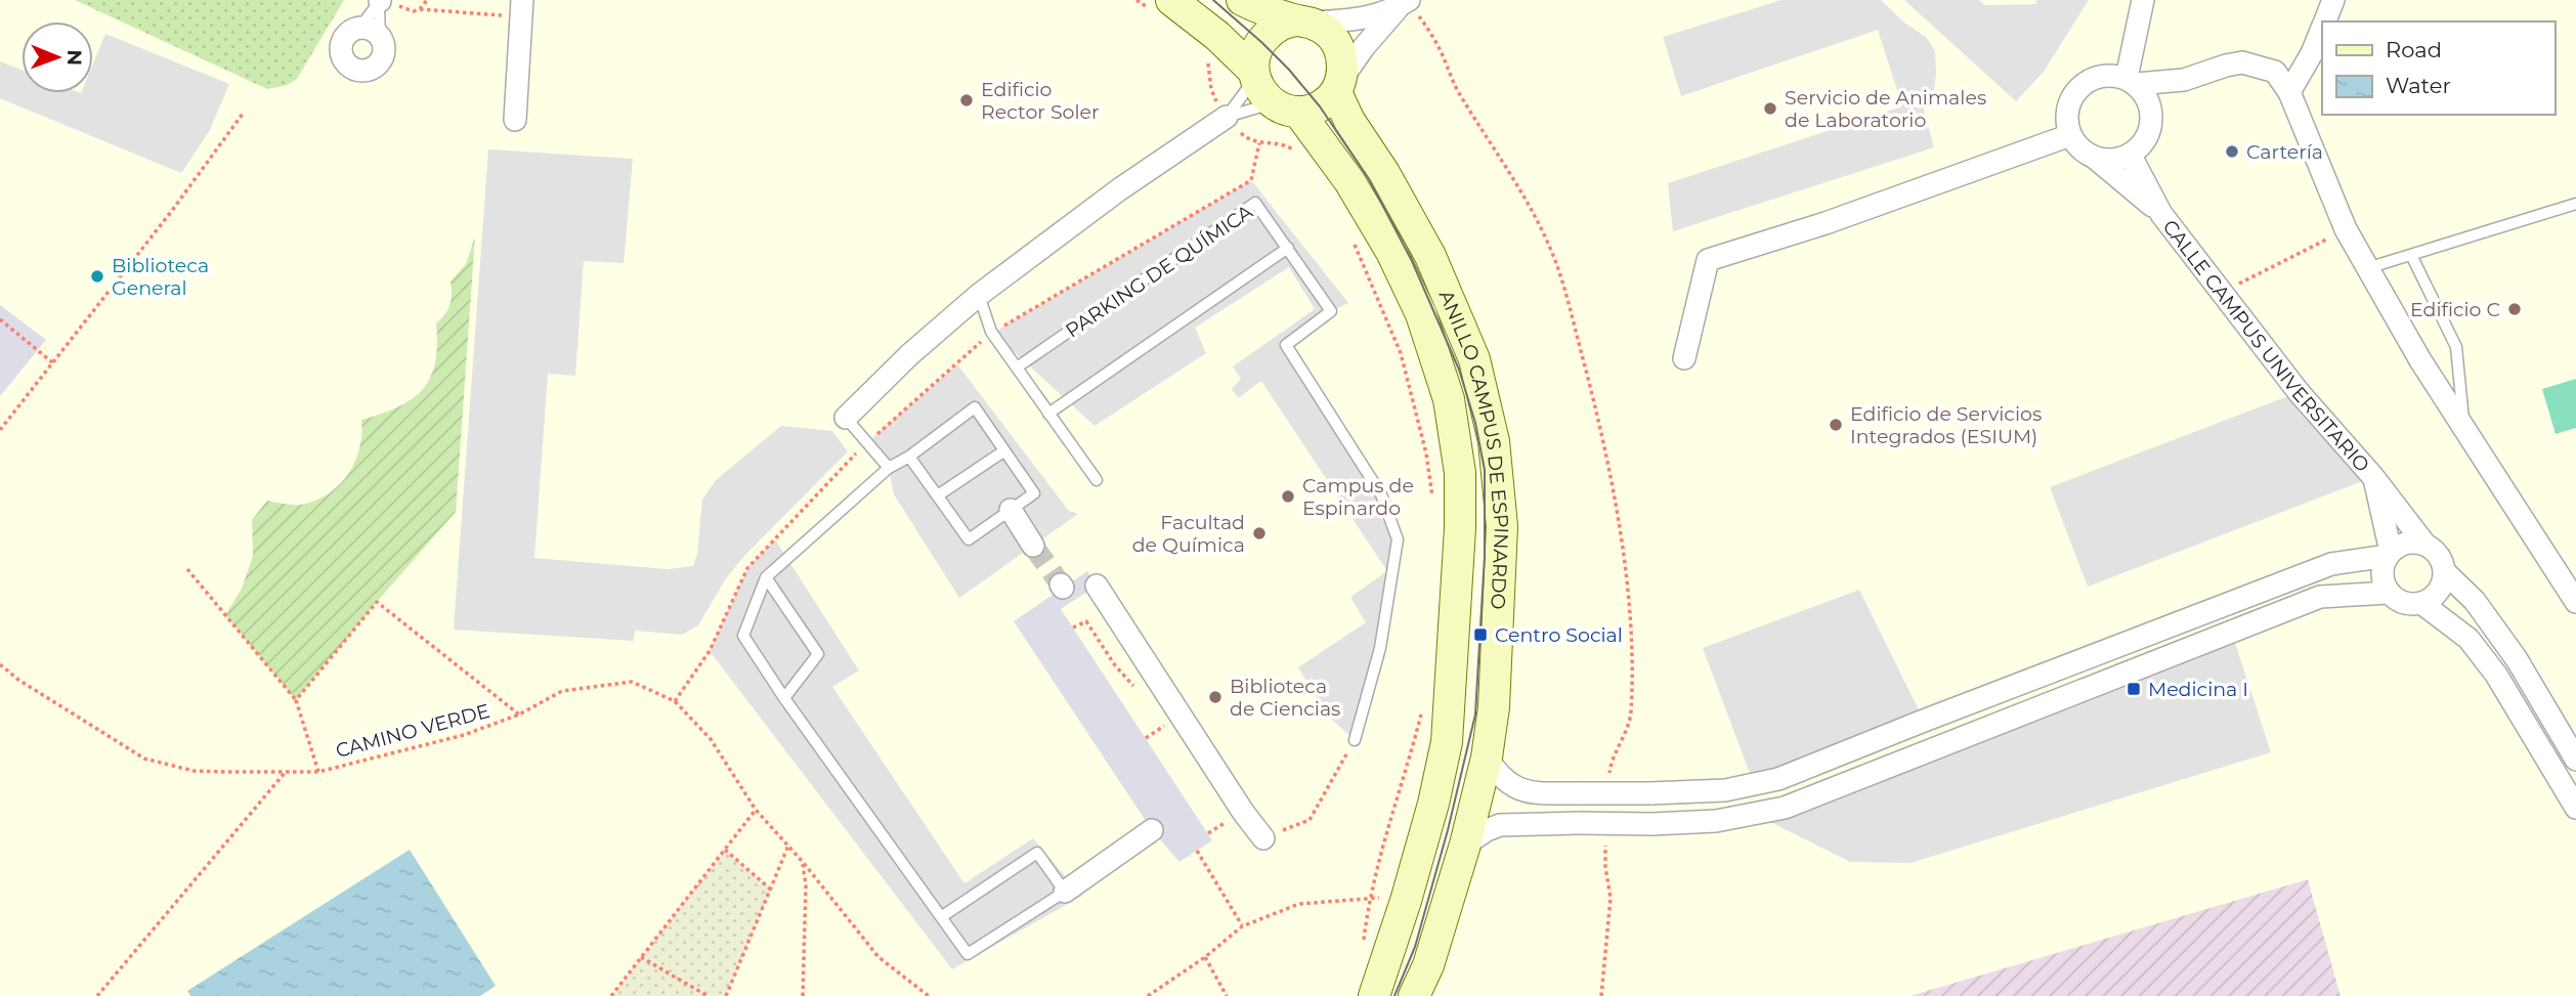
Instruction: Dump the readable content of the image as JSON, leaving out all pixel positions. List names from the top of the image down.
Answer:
{
  "streets": {
    "main road": ["ANILLO CAMPUS DE ESPINARDO"],
    "street": ["CALLE CAMPUS UNIVERSITARIO"],
    "lane": ["PARKING DE QUÍMICA"],
    "path": ["CAMINO VERDE"]
  },
  "places": {
    "other": [
      "Edificio Rector Soler",
      "Servicio de Animales de Laboratorio",
      "Cartería",
      "Biblioteca General",
      "Edificio C",
      "Edificio de Servicios Integrados (ESIUM)",
      "Campus de Espinardo",
      "Facultad de Química",
      "Biblioteca de Ciencias"
    ],
    "transit": ["Centro Social", "Medicina I"]
  },
  "legend": ["Road", "Water"],
  "north": "right"
}
